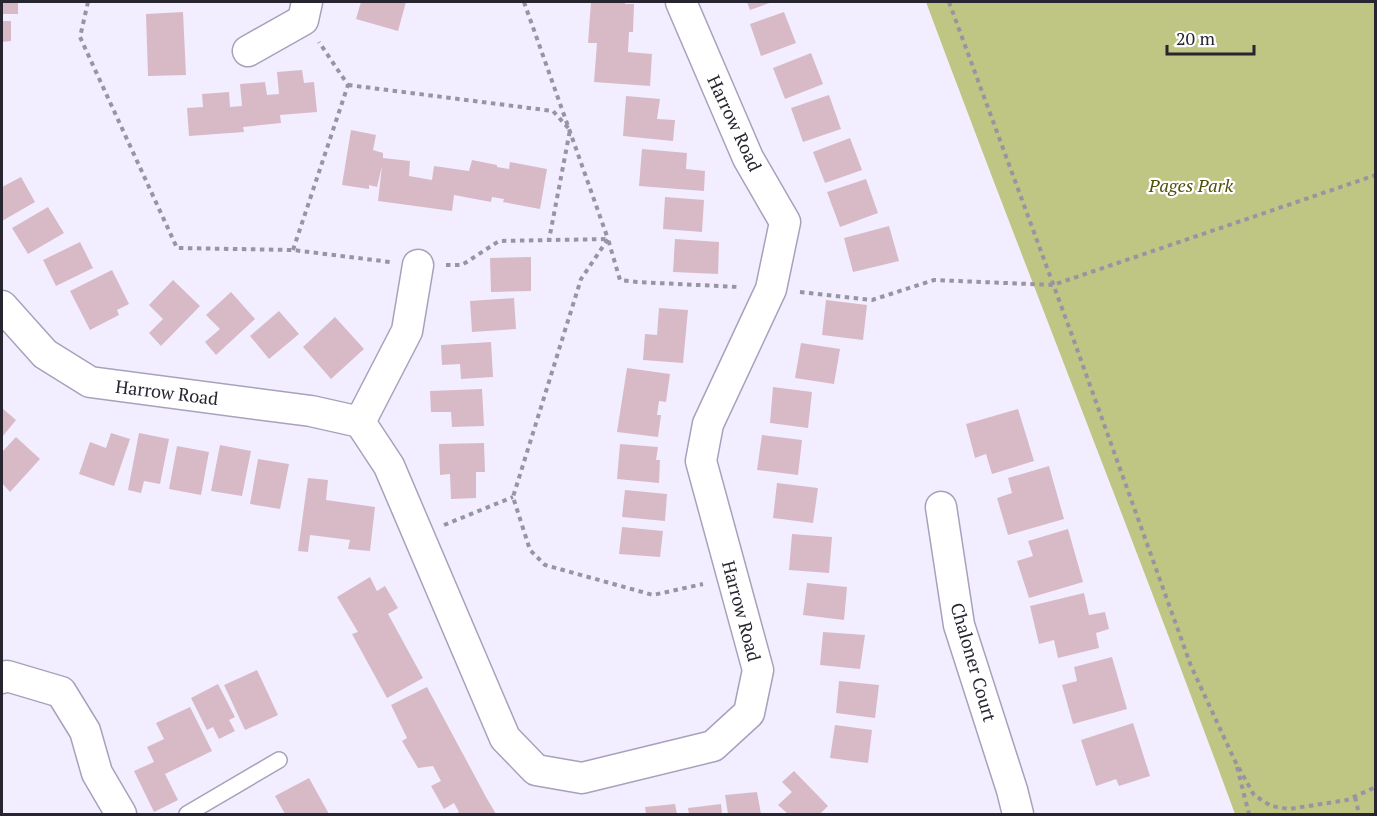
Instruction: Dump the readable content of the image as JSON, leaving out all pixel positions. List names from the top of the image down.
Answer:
{
  "streets": {
    "street": ["Harrow Road", "Chaloner Court"]
  },
  "parks": ["Pages Park"],
  "scale_bar": "20 m"
}
